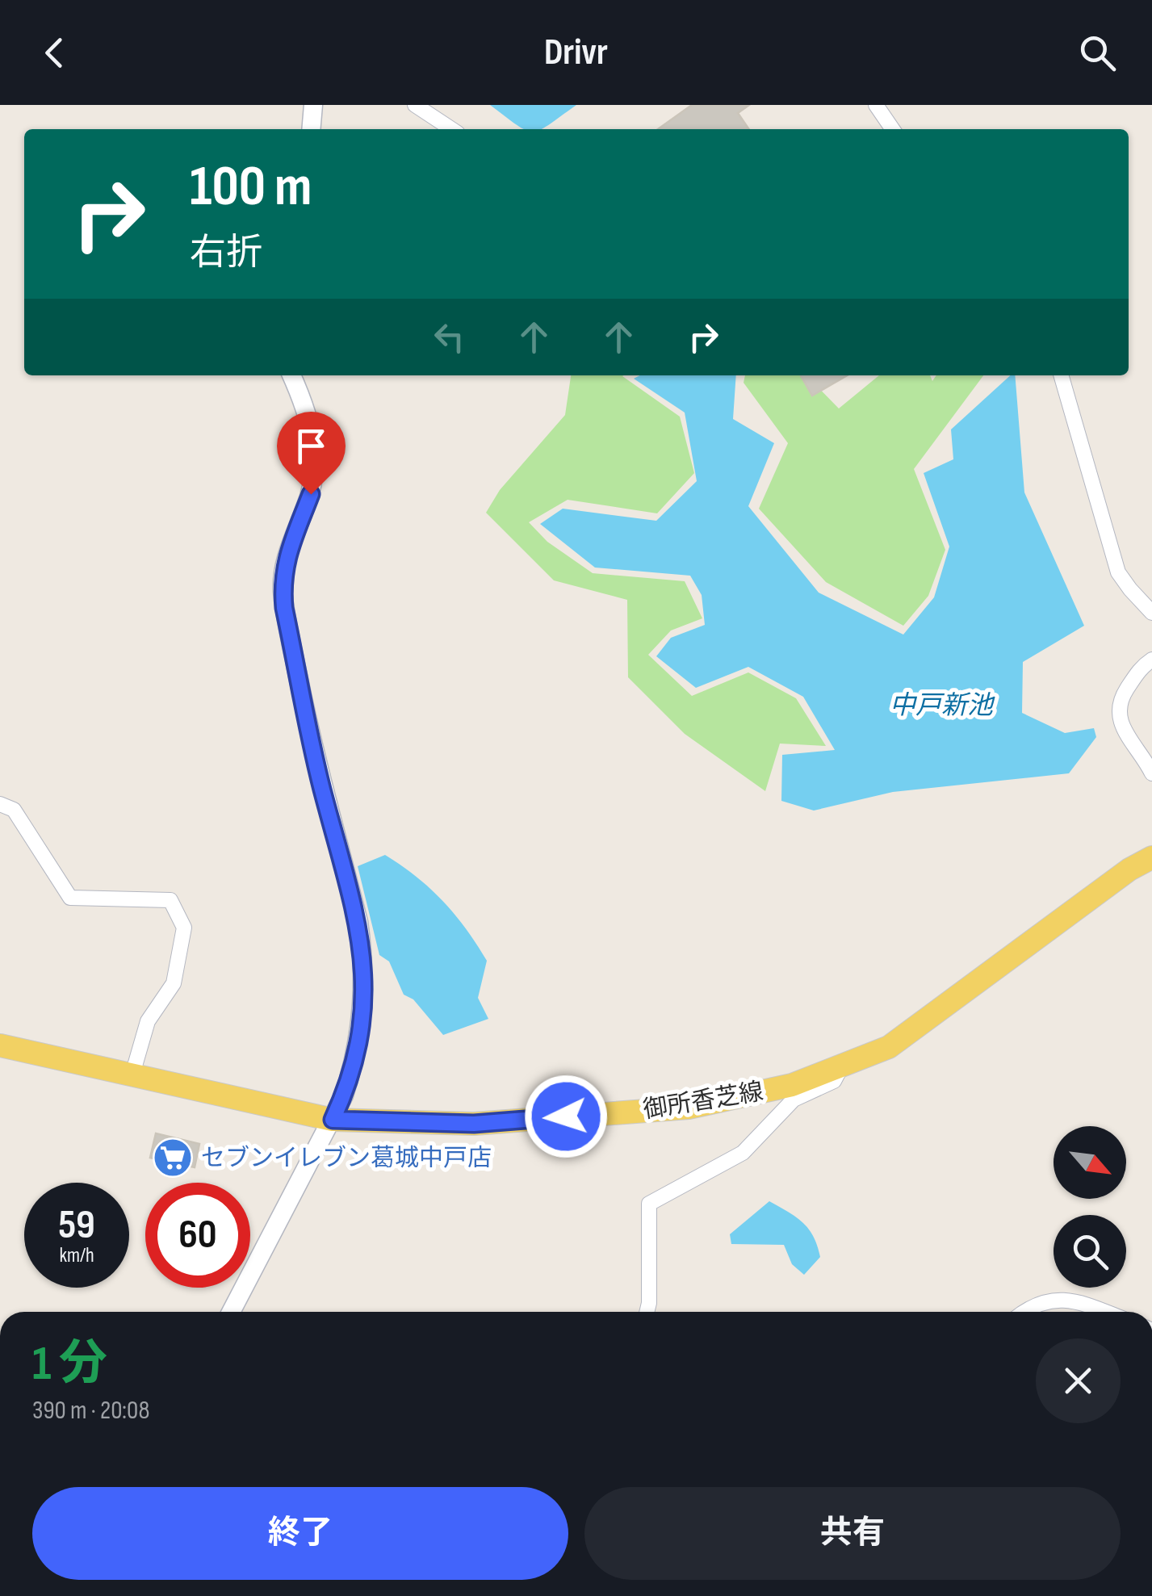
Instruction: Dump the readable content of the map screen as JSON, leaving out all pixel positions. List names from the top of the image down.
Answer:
{
  "streets": {
    "main road": ["御所香芝線"]
  },
  "water": ["中戸新池"],
  "places": {
    "supermarket": ["セブンイレブン葛城中戸店"]
  },
  "north": "bottom right",
  "page": {
    "header": "Drivr",
    "turn": ["100 m", "右折"],
    "speed": "59 km/h",
    "limit": "60",
    "heading": ["1 分", "390 m · 20:08"],
    "buttons": ["終了", "共有"]
  }
}
